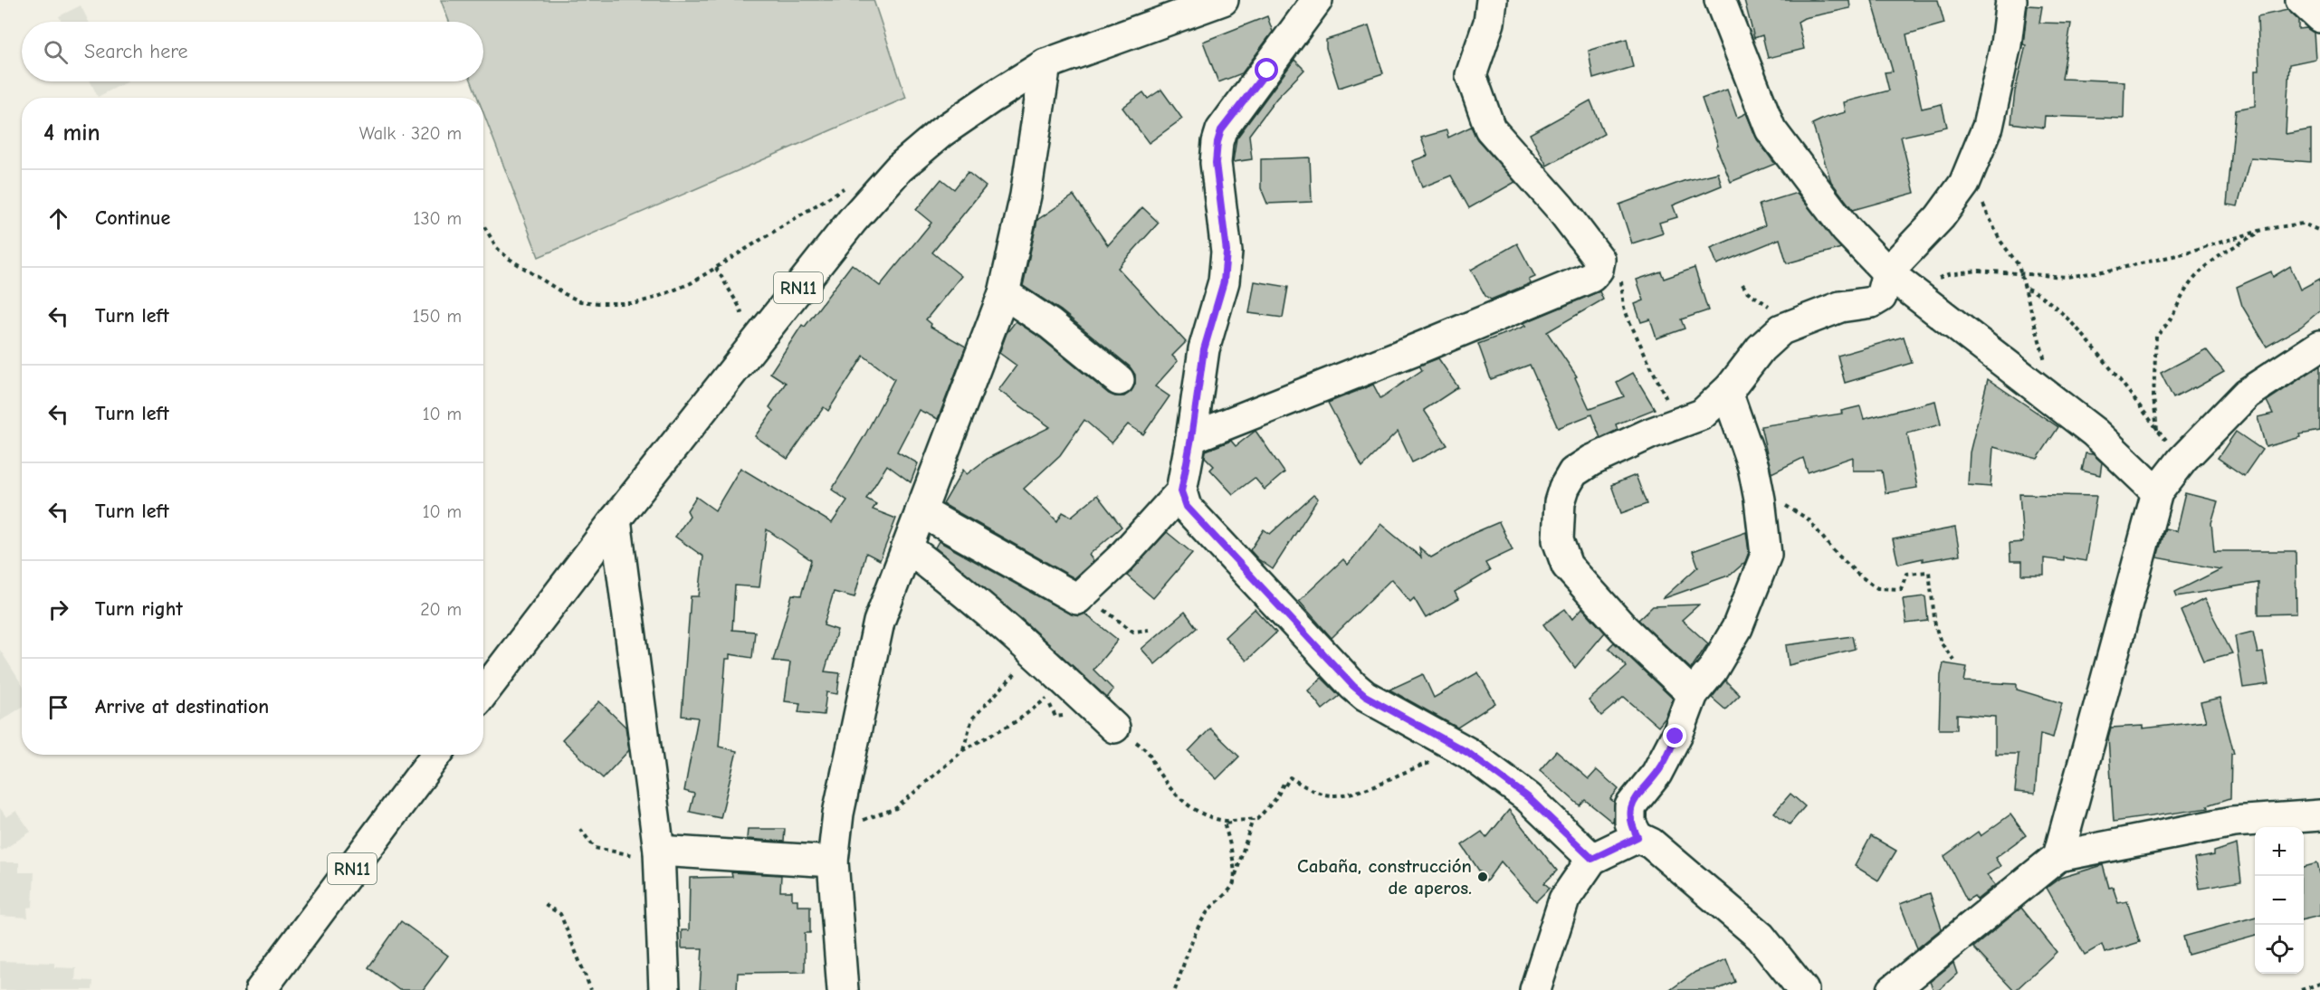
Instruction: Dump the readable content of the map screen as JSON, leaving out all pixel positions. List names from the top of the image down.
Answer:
{
  "streets": {
    "street": ["RN11"]
  },
  "places": ["Cabaña, construcción de aperos."],
  "page": {
    "search": "Search here",
    "heading": ["4 min", "Walk · 320 m"],
    "list": [
      ["Continue", "130 m"],
      ["Turn left", "150 m"],
      ["Turn left", "10 m"],
      ["Turn left", "10 m"],
      ["Turn right", "20 m"],
      "Arrive at destination"
    ],
    "map_buttons": ["+", "−"]
  }
}
